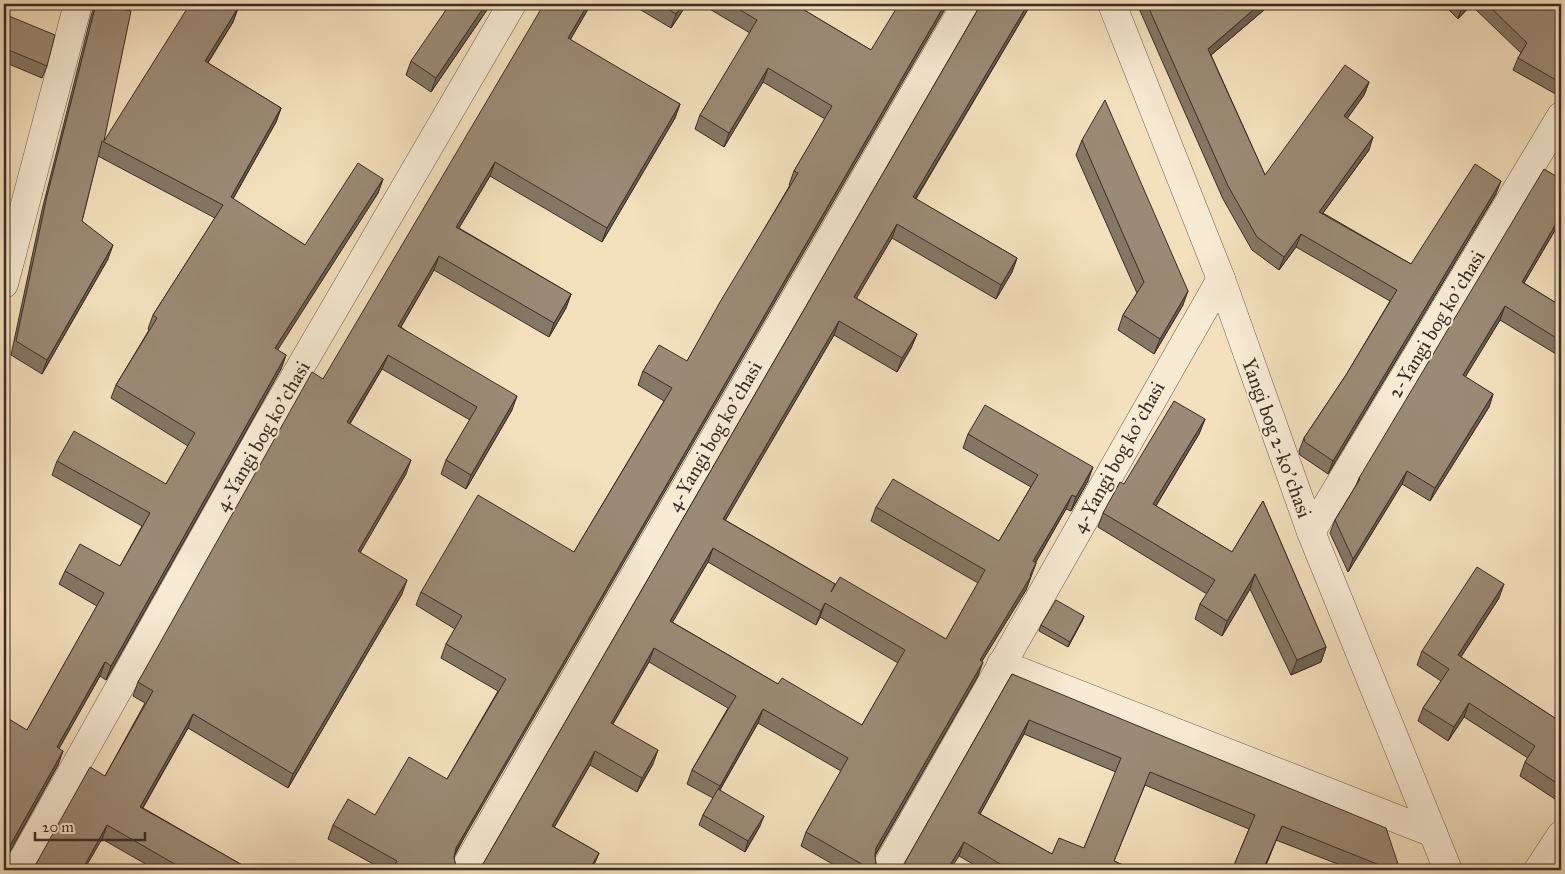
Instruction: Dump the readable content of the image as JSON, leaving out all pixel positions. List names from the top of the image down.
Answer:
{
  "streets": {
    "street": ["2-Yangi bog koʼchasi", "4-Yangi bog koʼchasi", "Yangi bog 2-koʼchasi"]
  },
  "crossings": [
    ["2-Yangi bog koʼchasi", "Yangi bog 2-koʼchasi"],
    ["4-Yangi bog koʼchasi", "Yangi bog 2-koʼchasi"]
  ],
  "scale_bar": "20 m"
}
